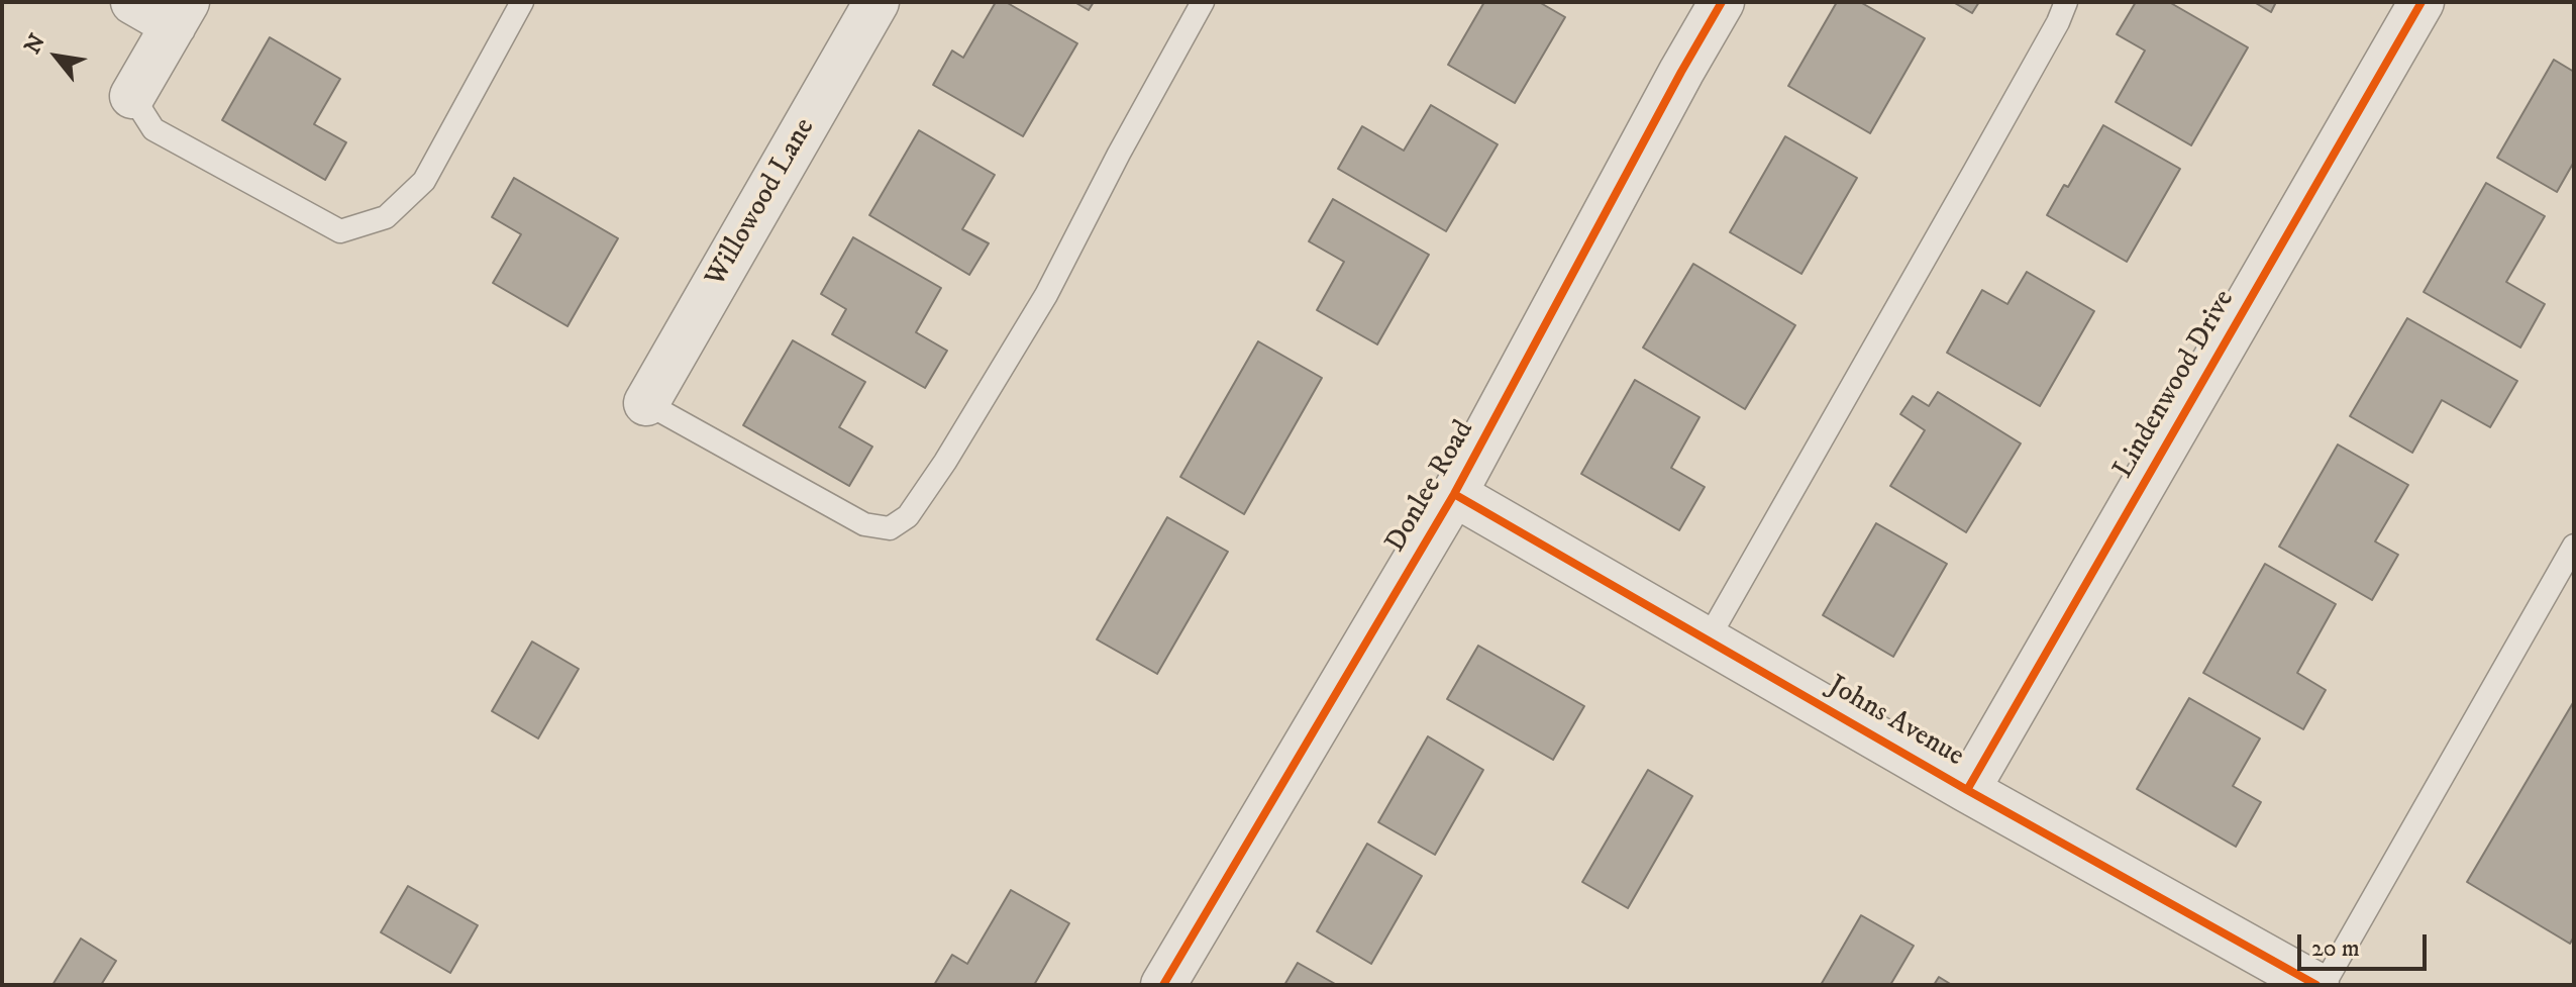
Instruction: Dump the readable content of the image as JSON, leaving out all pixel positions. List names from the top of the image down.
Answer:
{
  "streets": {
    "street": [
      "Willowood Lane",
      "Lindenwood Drive",
      "Donlee Road",
      "Johns Avenue"
    ]
  },
  "crossings": [
    ["Lindenwood Drive", "Johns Avenue"],
    ["Donlee Road", "Johns Avenue"]
  ],
  "scale_bar": "20 m",
  "north": "top left"
}
